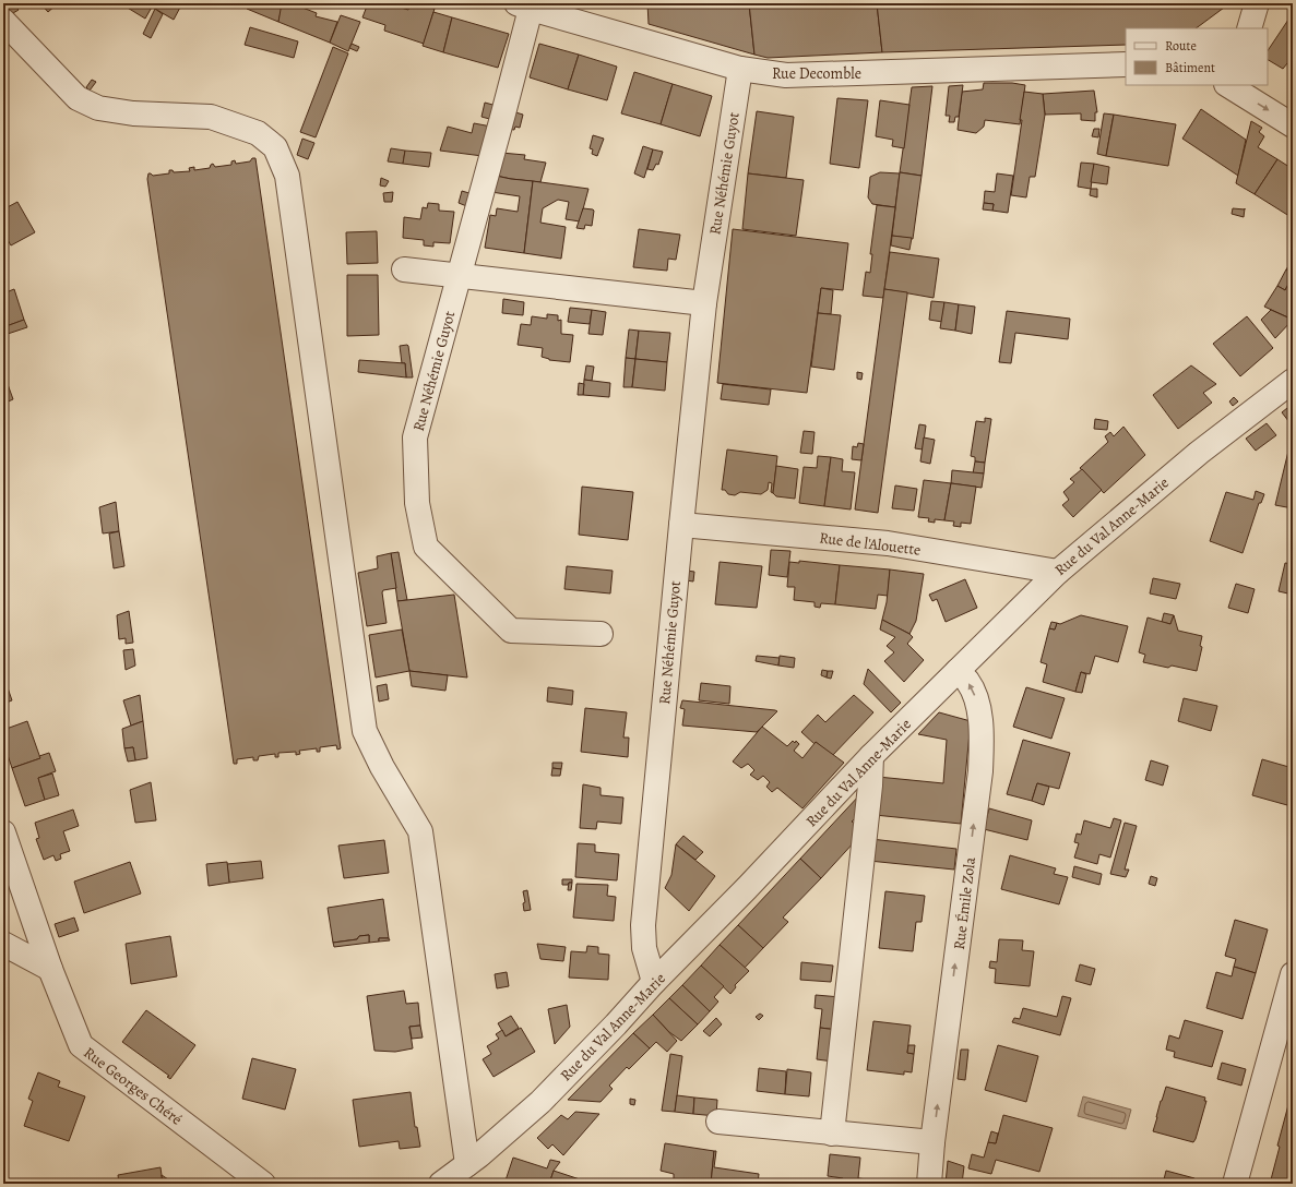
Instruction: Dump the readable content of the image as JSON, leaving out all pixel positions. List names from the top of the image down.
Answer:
{
  "streets": {
    "street": [
      "Rue Decomble",
      "Rue Néhémie Guyot",
      "Rue du Val Anne-Marie",
      "Rue de l'Alouette",
      "Rue Émile Zola",
      "Rue Georges Chéré"
    ]
  },
  "crossings": [
    ["Rue Decomble", "Rue Néhémie Guyot"],
    ["Rue Néhémie Guyot", "Rue du Val Anne-Marie"],
    ["Rue Néhémie Guyot", "Rue de l'Alouette"],
    ["Rue du Val Anne-Marie", "Rue de l'Alouette"],
    ["Rue du Val Anne-Marie", "Rue Émile Zola"]
  ],
  "legend": ["Route", "Bâtiment"]
}
